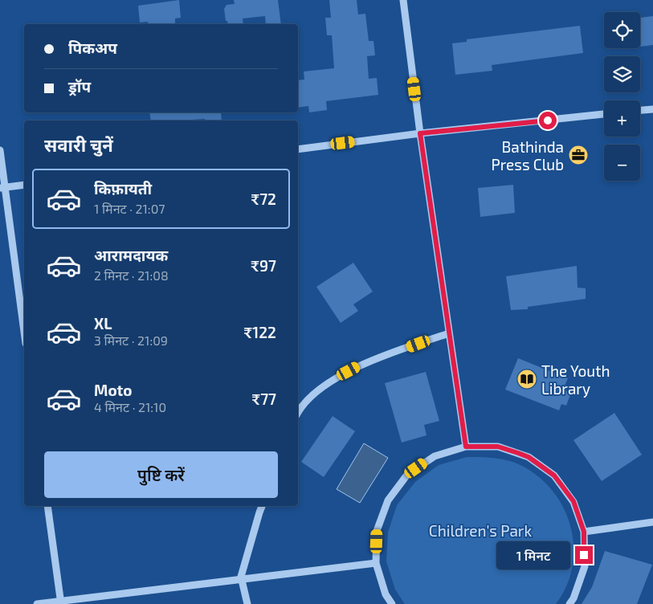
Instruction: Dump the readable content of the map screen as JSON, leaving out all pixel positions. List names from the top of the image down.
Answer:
{
  "parks": ["Children's Park"],
  "places": {
    "office": ["Bathinda Press Club"],
    "library": ["The Youth Library"]
  },
  "page": {
    "map_buttons": ["+", "−"],
    "banner": ["पिकअप", "ड्रॉप"],
    "heading": "सवारी चुनें",
    "list": [
      {
        "name": "किफ़ायती",
        "note": "1 मिनट · 21:07",
        "value": "₹72"
      },
      {
        "name": "आरामदायक",
        "note": "2 मिनट · 21:08",
        "value": "₹97"
      },
      {
        "name": "XL",
        "note": "3 मिनट · 21:09",
        "value": "₹122"
      },
      {
        "name": "Moto",
        "note": "4 मिनट · 21:10",
        "value": "₹77"
      }
    ],
    "buttons": "पुष्टि करें",
    "bubble": "1 मिनट"
  }
}
